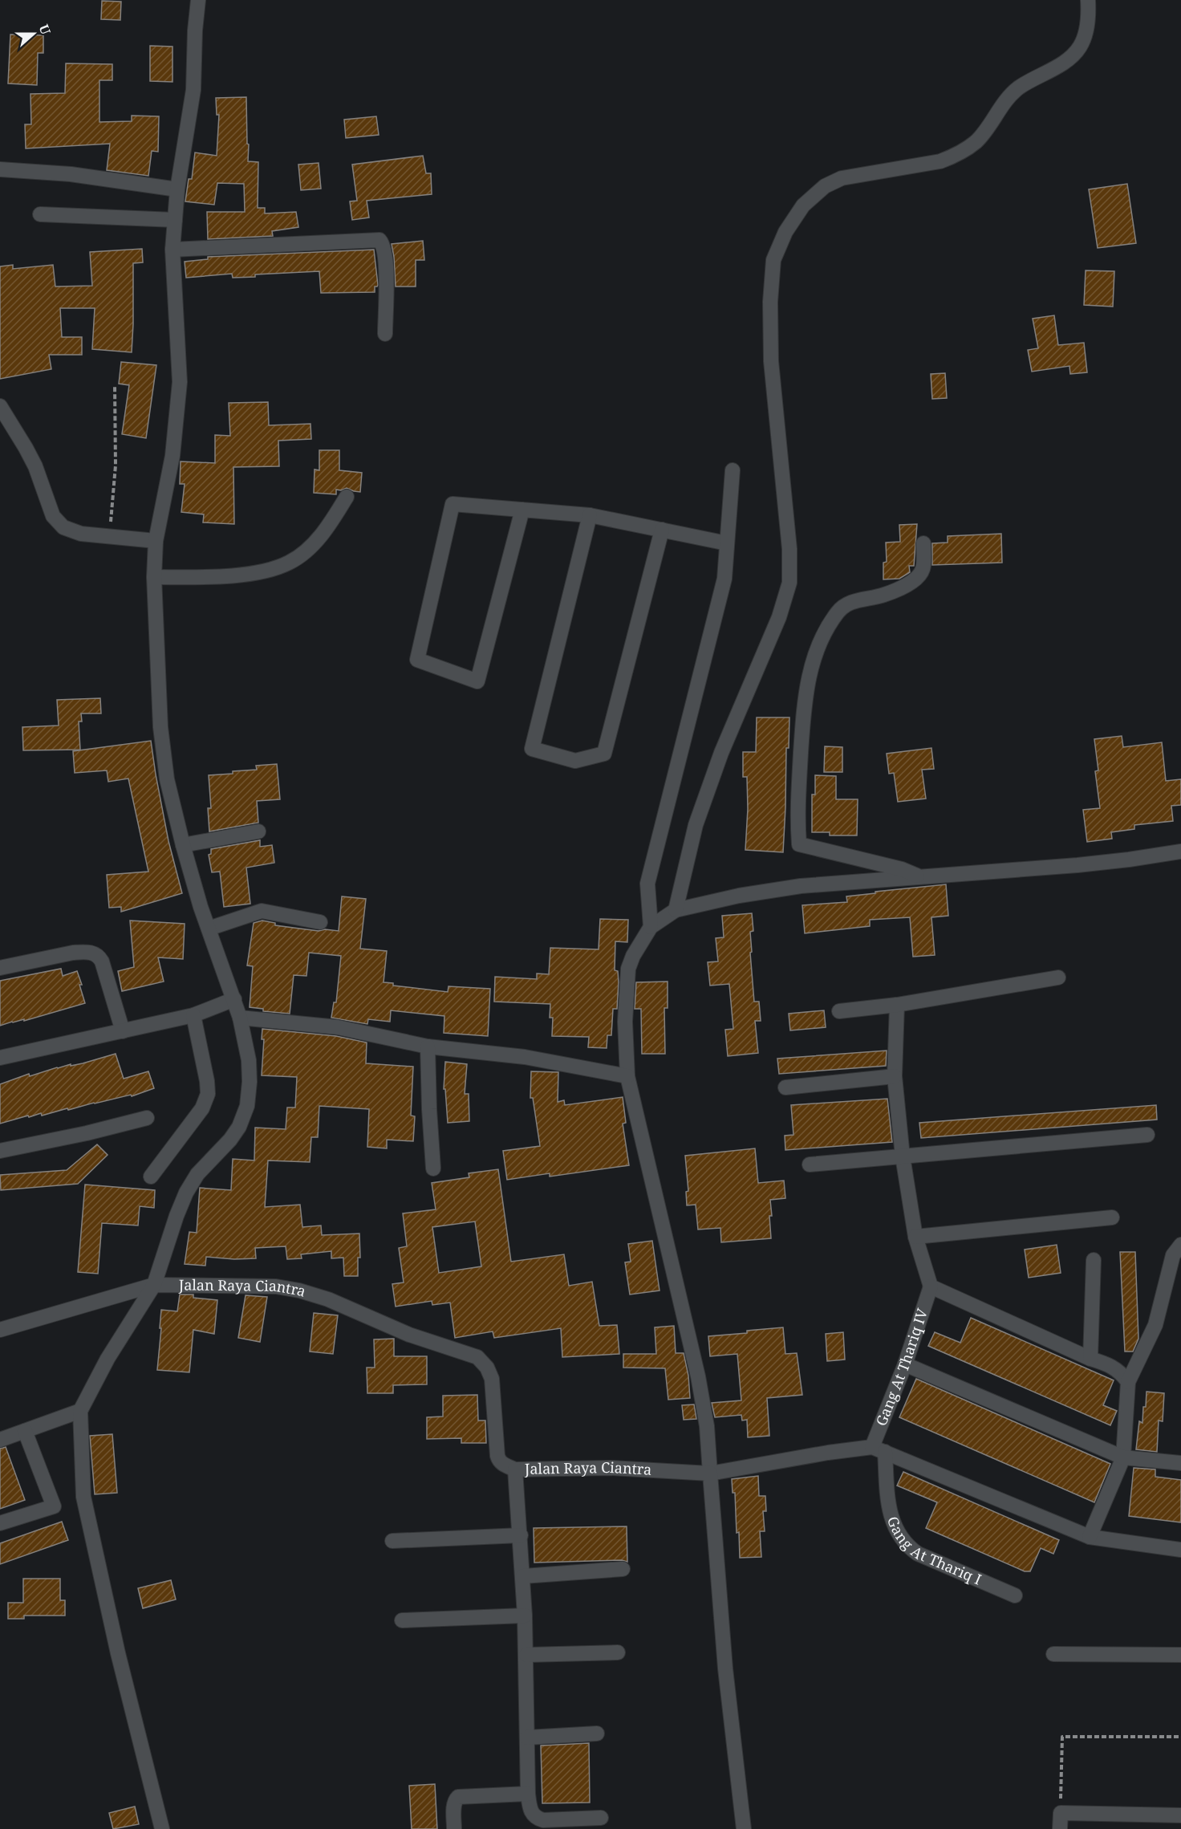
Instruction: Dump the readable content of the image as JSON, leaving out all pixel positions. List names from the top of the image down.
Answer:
{
  "streets": {
    "street": ["Jalan Raya Ciantra", "Gang At Thariq IV", "Gang At Thariq I"]
  },
  "crossings": [
    ["Jalan Raya Ciantra", "Gang At Thariq IV"],
    ["Jalan Raya Ciantra", "Gang At Thariq I"],
    ["Gang At Thariq IV", "Gang At Thariq I"]
  ],
  "north": "right"
}
